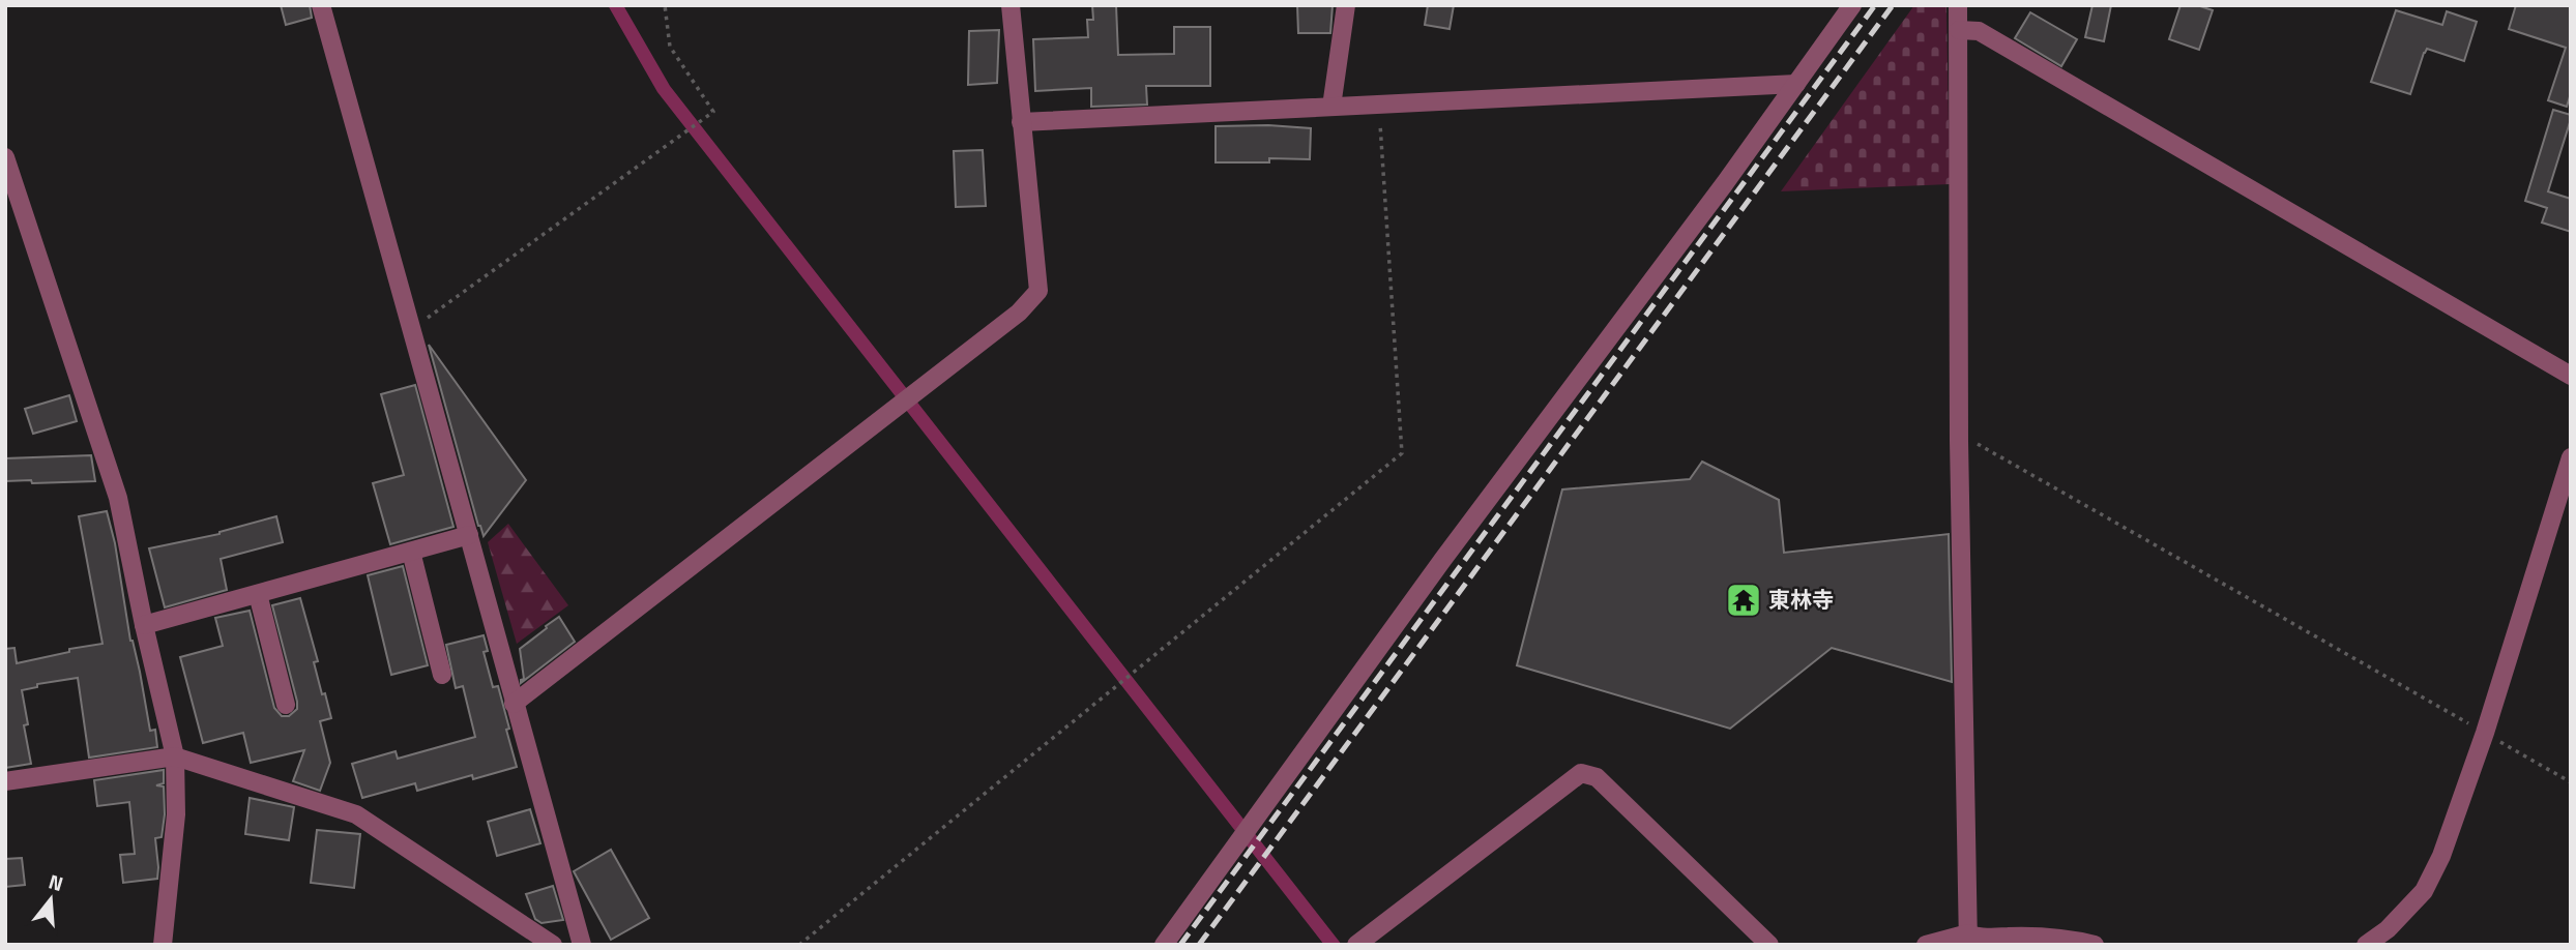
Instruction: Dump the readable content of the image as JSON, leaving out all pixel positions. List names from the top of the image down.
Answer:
{
  "places": {
    "temple": ["東林寺"]
  },
  "north": "top"
}
